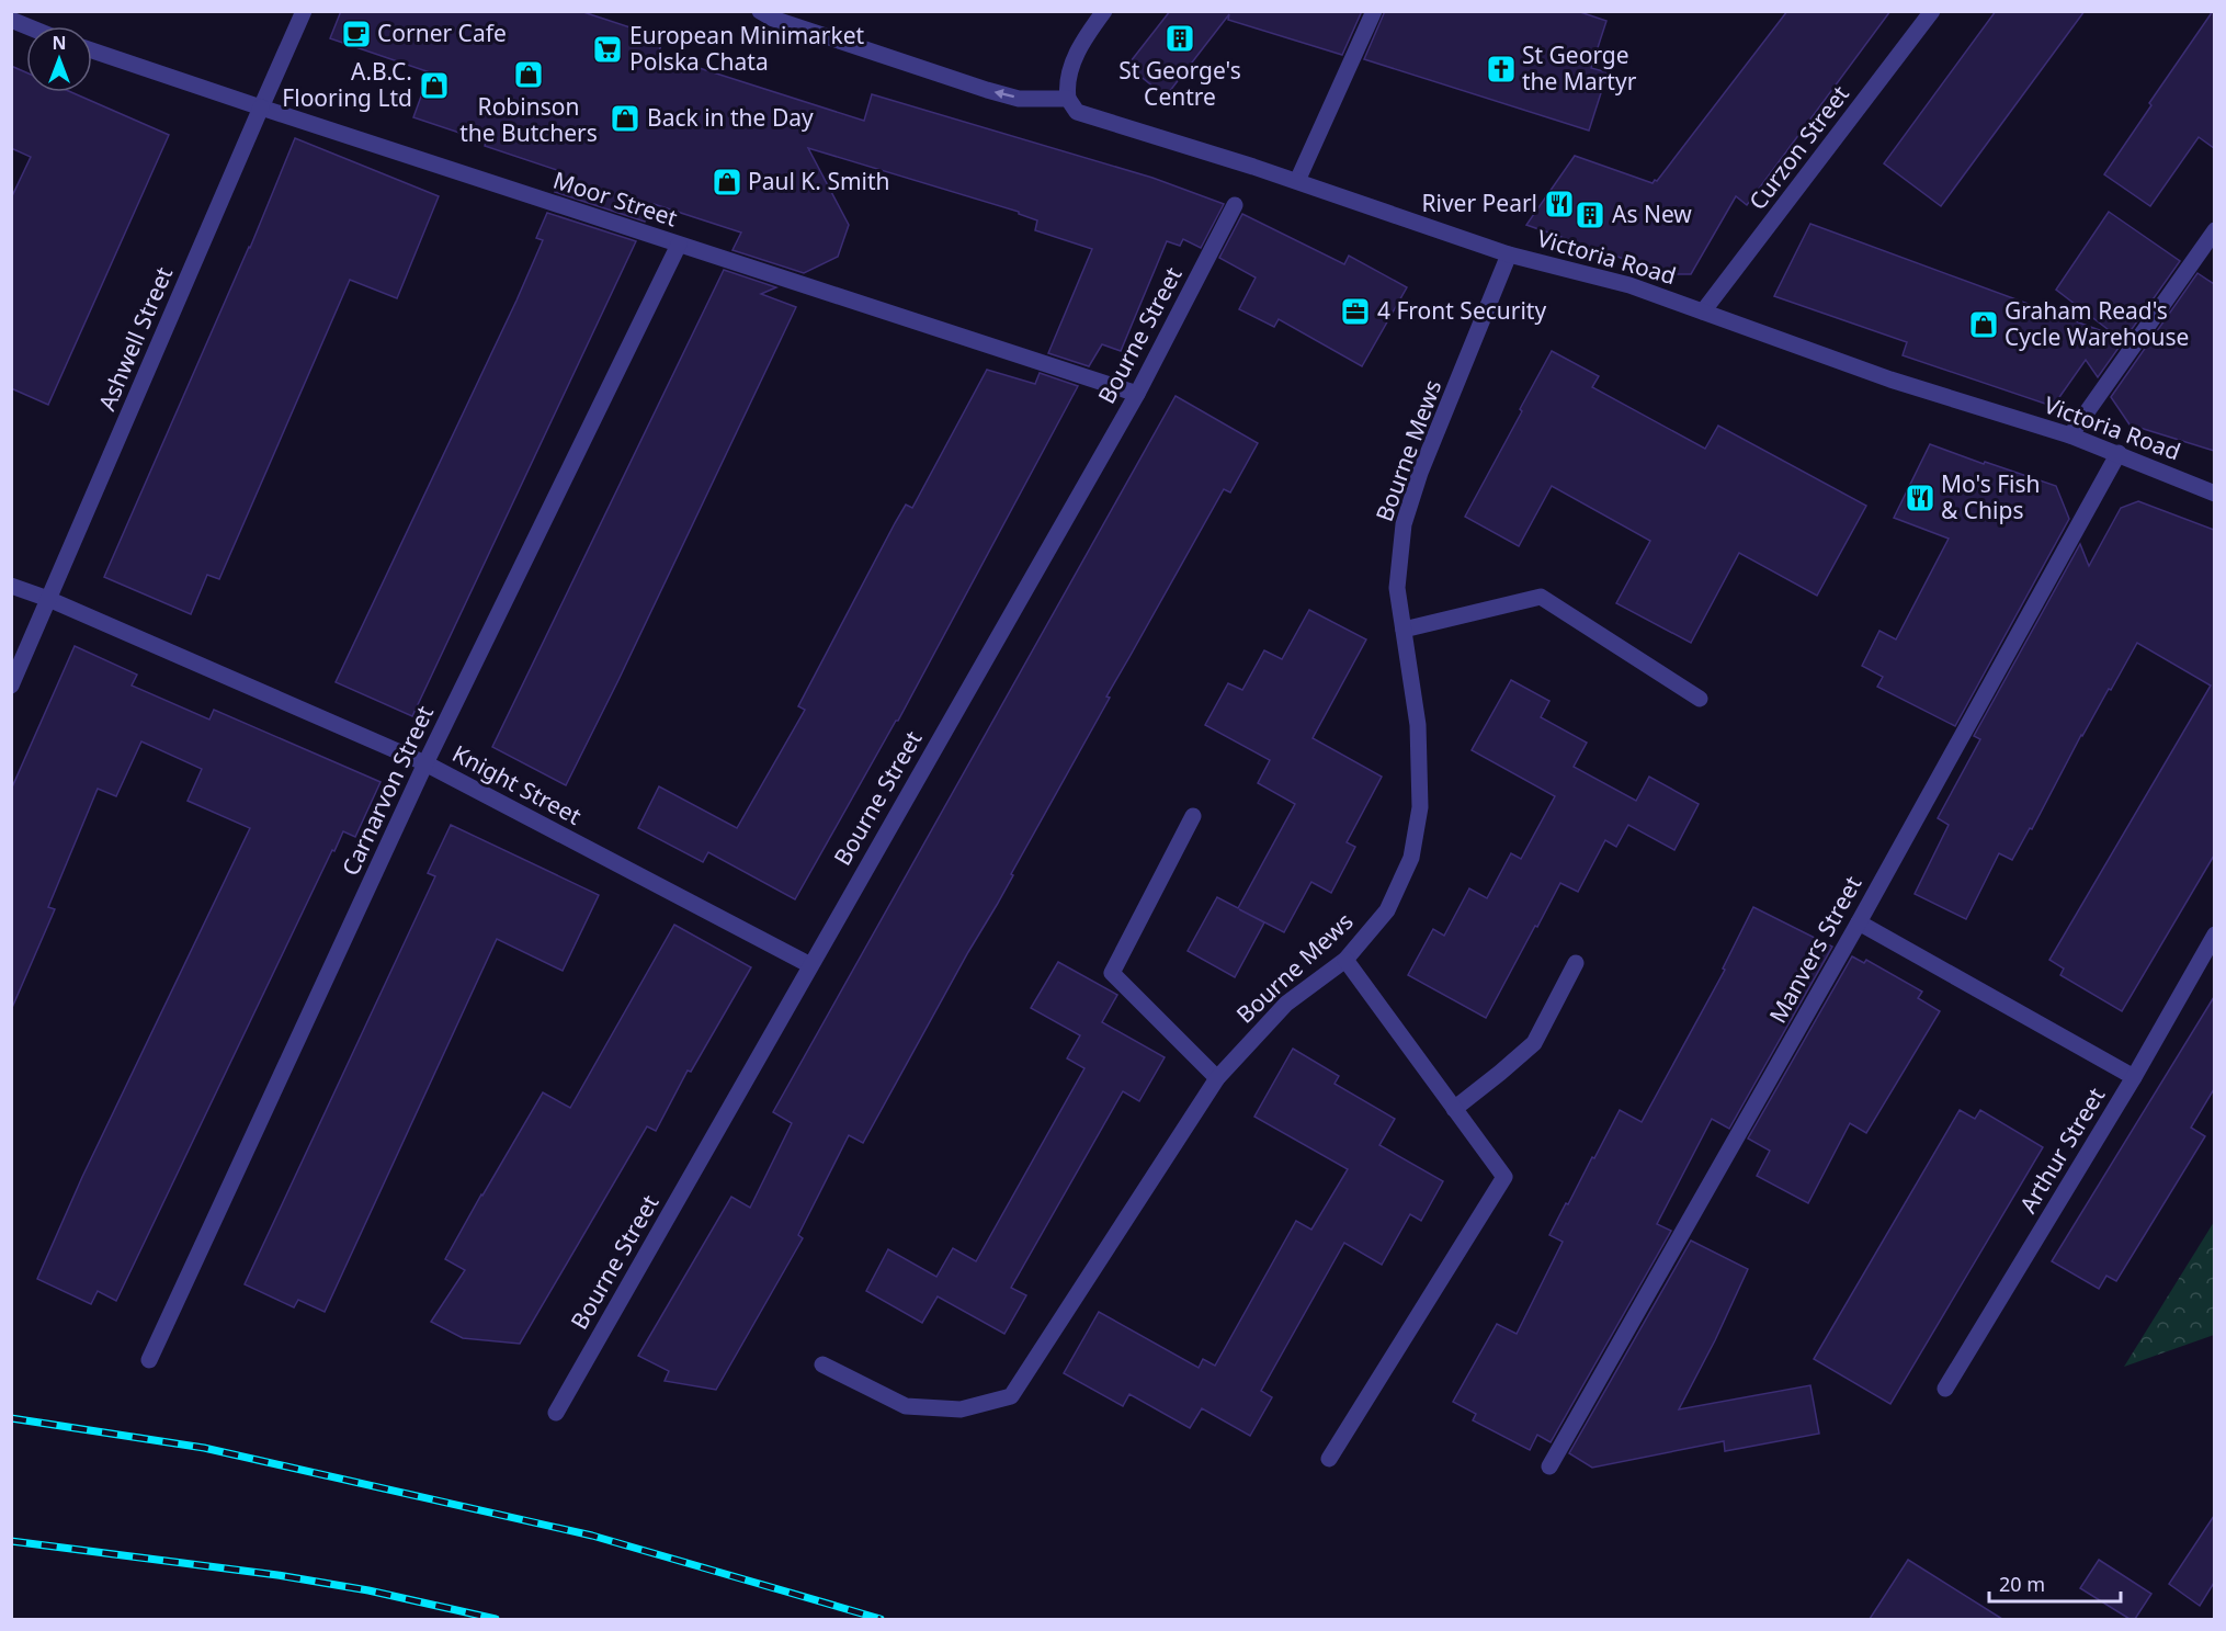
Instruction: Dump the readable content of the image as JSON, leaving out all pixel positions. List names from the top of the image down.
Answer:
{
  "streets": {
    "street": [
      "Curzon Street",
      "Moor Street",
      "Victoria Road",
      "Bourne Street",
      "Ashwell Street",
      "Bourne Mews",
      "Knight Street",
      "Carnarvon Street",
      "Manvers Street",
      "Arthur Street"
    ]
  },
  "crossings": [
    ["Curzon Street", "Victoria Road"],
    ["Moor Street", "Bourne Street"],
    ["Moor Street", "Ashwell Street"],
    ["Moor Street", "Carnarvon Street"],
    ["Victoria Road", "Bourne Mews"],
    ["Victoria Road", "Manvers Street"],
    ["Bourne Street", "Knight Street"],
    ["Ashwell Street", "Knight Street"],
    ["Knight Street", "Carnarvon Street"]
  ],
  "places": {
    "cafe": ["Corner Cafe"],
    "building": ["St George's Centre", "As New"],
    "supermarket": ["European Minimarket Polska Chata"],
    "church": ["St George the Martyr"],
    "shop": [
      "Robinson the Butchers",
      "A.B.C. Flooring Ltd",
      "Back in the Day",
      "Paul K. Smith",
      "Graham Read's Cycle Warehouse"
    ],
    "restaurant": ["River Pearl", "Mo's Fish & Chips"],
    "office": ["4 Front Security"]
  },
  "scale_bar": "20 m",
  "north": "top"
}
